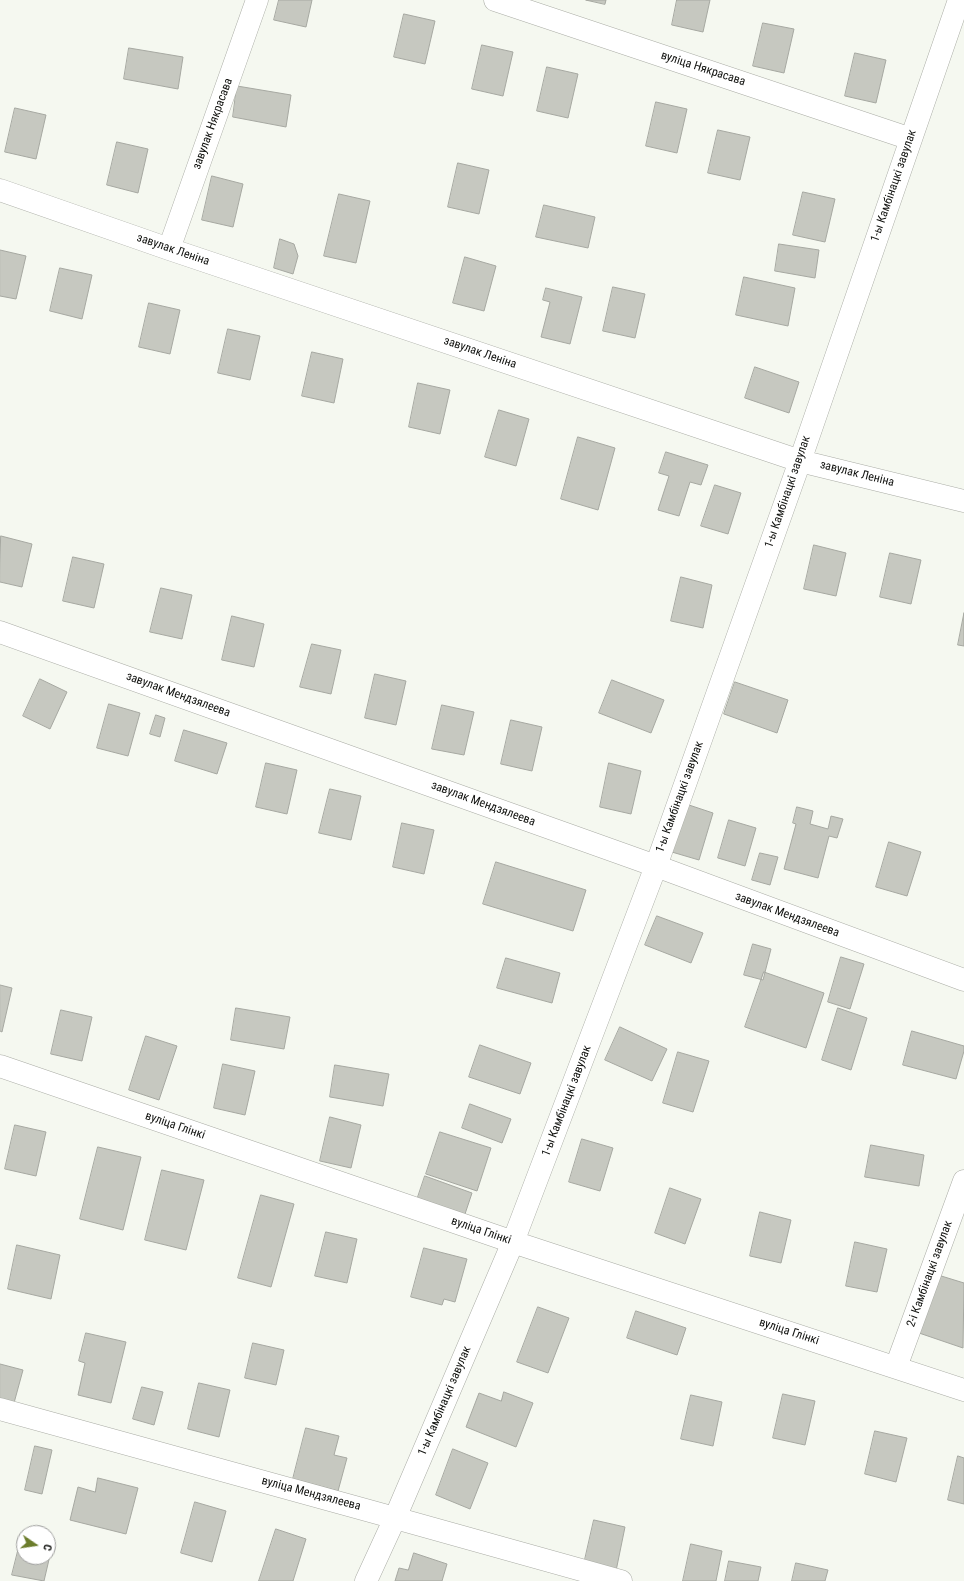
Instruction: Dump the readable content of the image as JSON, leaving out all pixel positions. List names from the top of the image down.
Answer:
{
  "streets": {
    "street": [
      "вуліца Някрасава",
      "завулак Някрасава",
      "1-ы Камбінацкі завулак",
      "завулак Леніна",
      "завулак Мендзялеева",
      "вуліца Глінкі",
      "2-і Камбінацкі завулак",
      "вуліца Мендзялеева"
    ]
  },
  "crossings": [
    ["вуліца Някрасава", "1-ы Камбінацкі завулак"],
    ["завулак Някрасава", "завулак Леніна"],
    ["1-ы Камбінацкі завулак", "завулак Леніна"],
    ["1-ы Камбінацкі завулак", "завулак Мендзялеева"],
    ["1-ы Камбінацкі завулак", "вуліца Глінкі"],
    ["1-ы Камбінацкі завулак", "вуліца Мендзялеева"],
    ["вуліца Глінкі", "2-і Камбінацкі завулак"]
  ],
  "north": "right"
}
